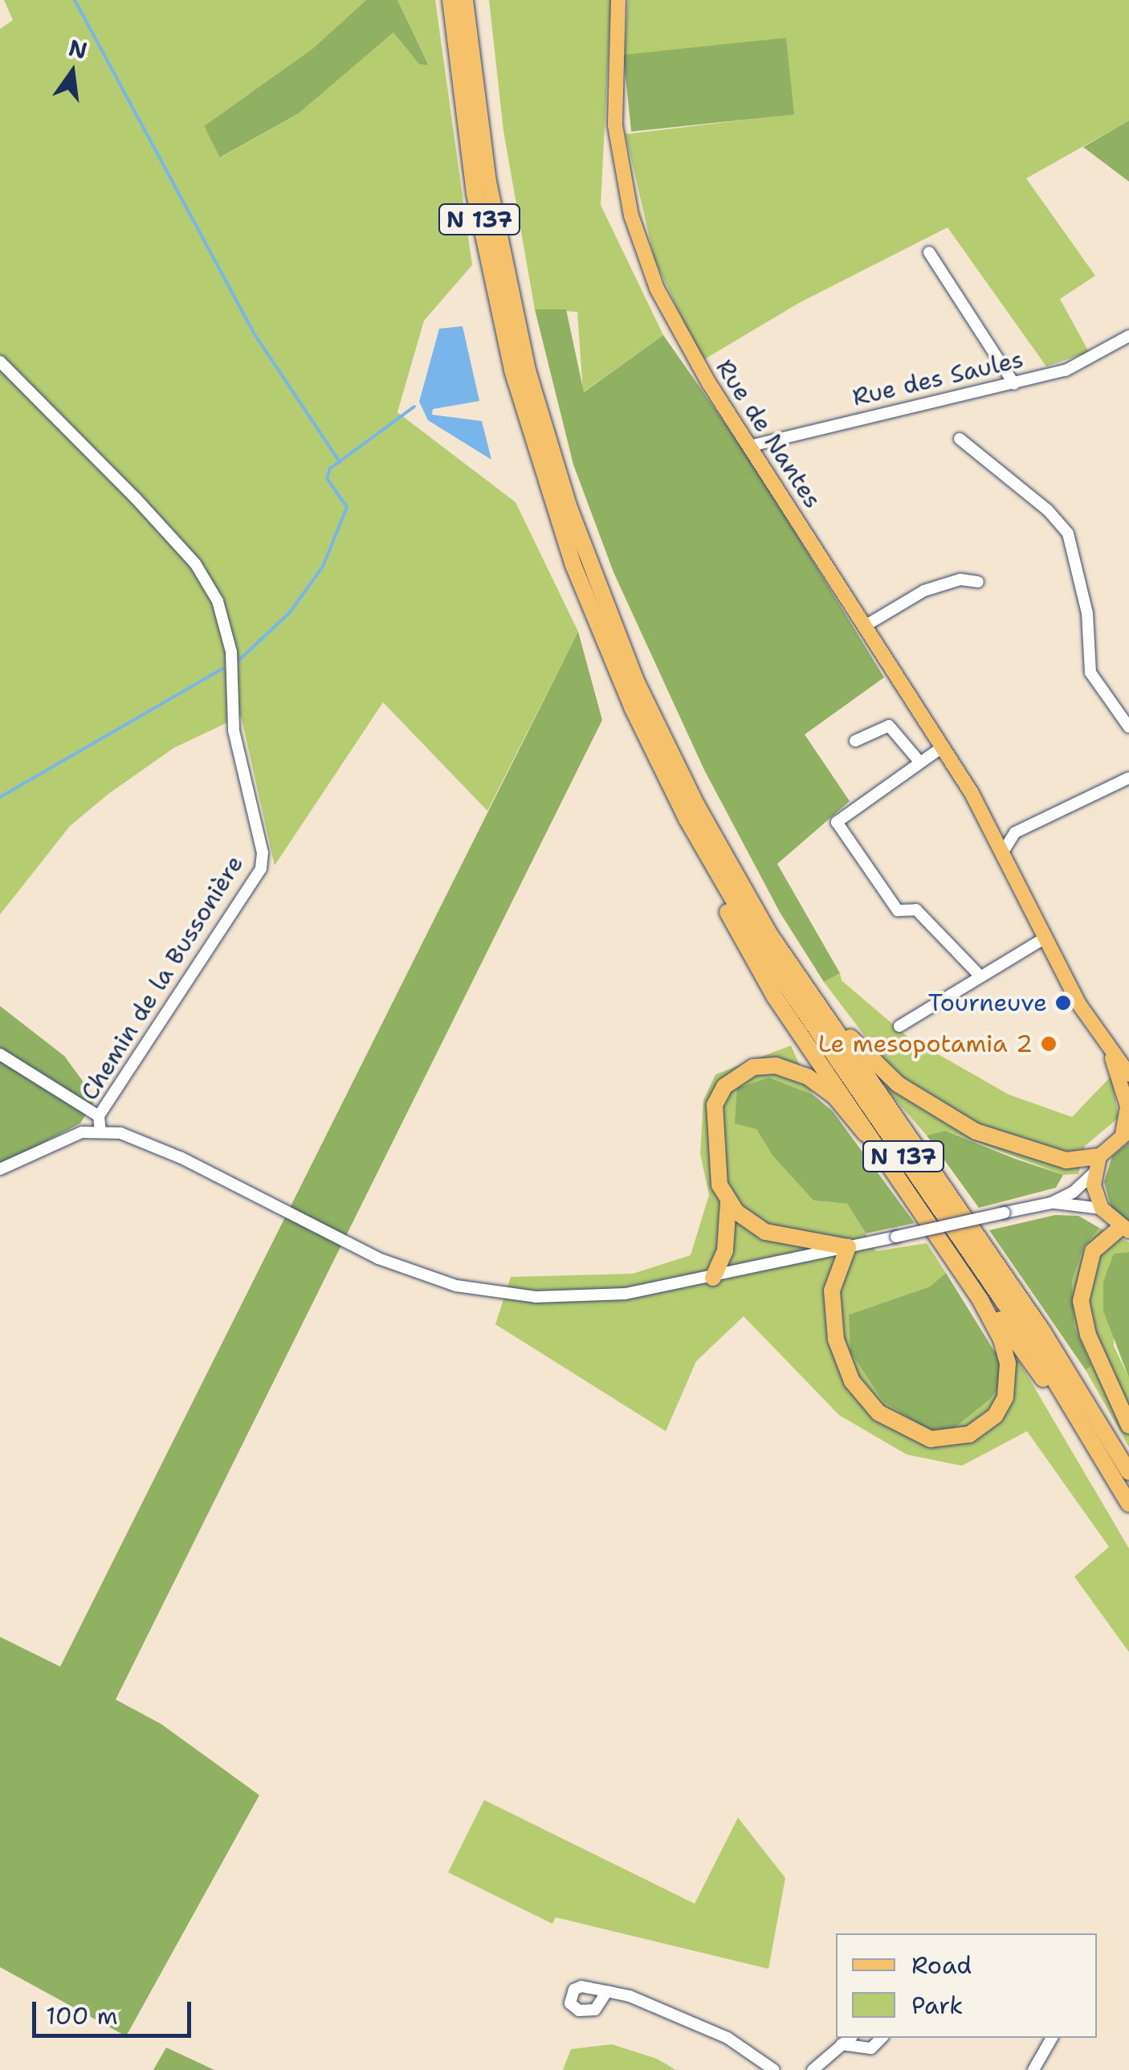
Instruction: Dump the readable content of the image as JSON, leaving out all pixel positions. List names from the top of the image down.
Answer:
{
  "streets": {
    "highway": ["N 137"],
    "main road": ["Rue de Nantes"],
    "street": ["Rue des Saules", "Chemin de la Bussonière"]
  },
  "crossings": [
    ["Rue des Saules", "Rue de Nantes"]
  ],
  "places": ["Tourneuve", "Le mesopotamia 2"],
  "legend": ["Road", "Park"],
  "scale_bar": "100 m",
  "north": "top"
}
